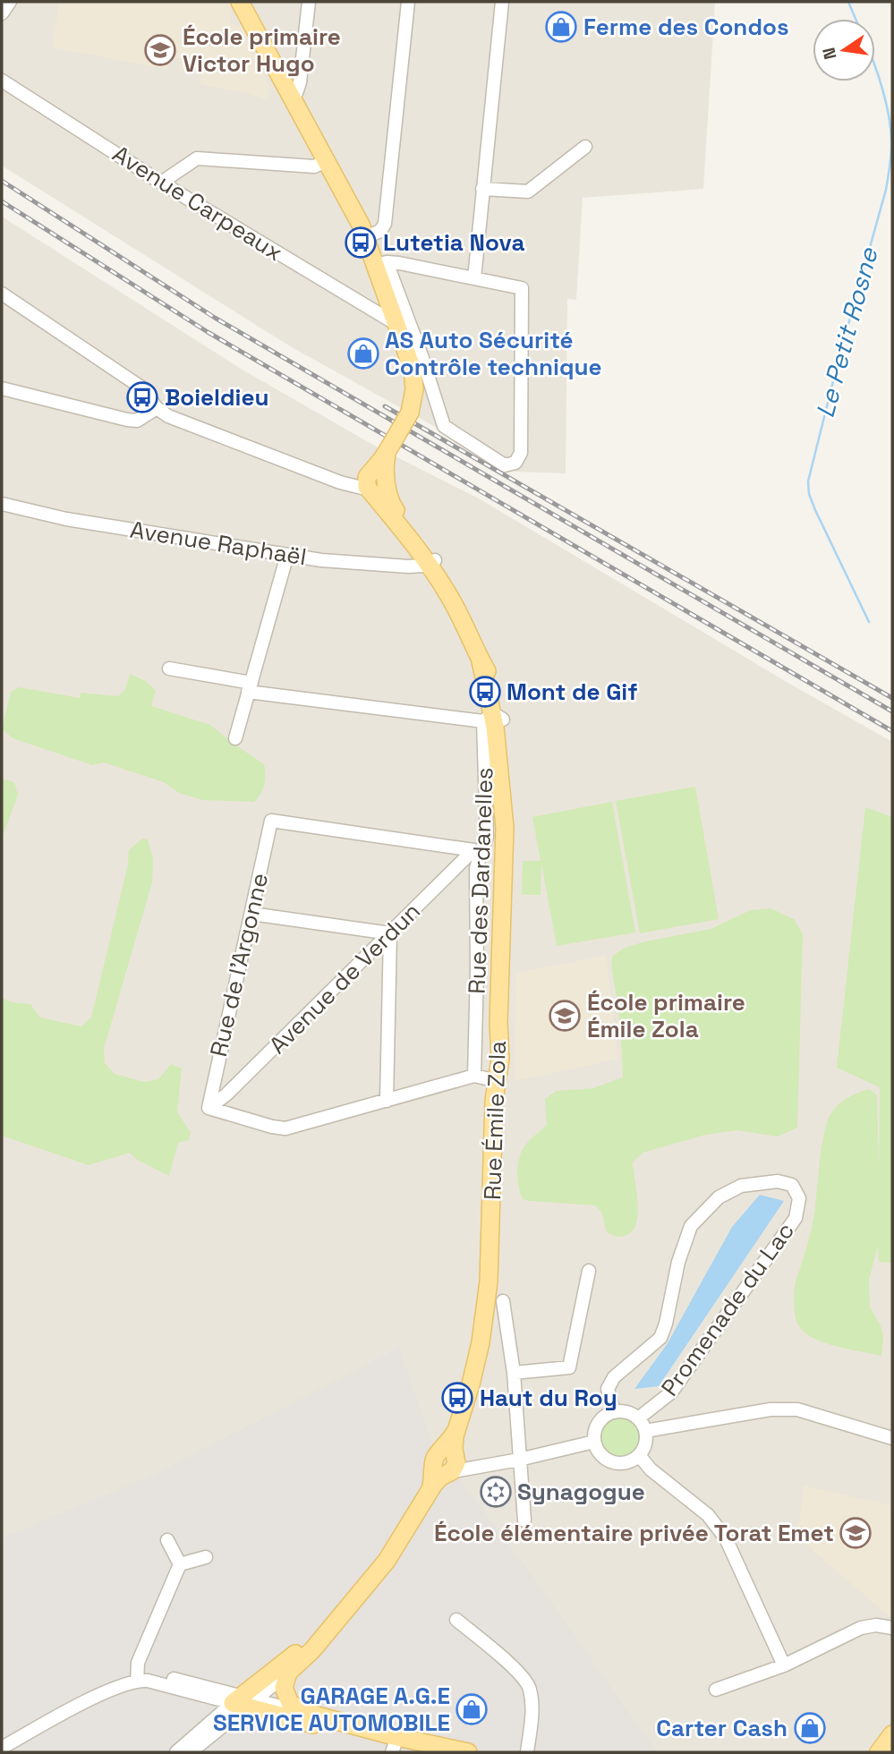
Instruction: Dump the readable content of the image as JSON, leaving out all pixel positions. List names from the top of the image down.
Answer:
{
  "streets": {
    "main road": ["Rue Émile Zola"],
    "street": [
      "Avenue Carpeaux",
      "Avenue Raphaël",
      "Rue des Dardanelles",
      "Rue de l'Argonne",
      "Avenue de Verdun",
      "Promenade du Lac"
    ]
  },
  "crossings": [
    ["Avenue Raphaël", "Rue Émile Zola"],
    ["Rue des Dardanelles", "Rue de l'Argonne"],
    ["Rue des Dardanelles", "Avenue de Verdun"],
    ["Rue des Dardanelles", "Rue Émile Zola"],
    ["Rue de l'Argonne", "Avenue de Verdun"]
  ],
  "water": ["Le Petit Rosne"],
  "places": {
    "shop": [
      "Ferme des Condos",
      "AS Auto Sécurité Contrôle technique",
      "GARAGE A.G.E SERVICE AUTOMOBILE",
      "Carter Cash"
    ],
    "school or university": ["École primaire Victor Hugo", "École primaire Émile Zola", "École élémentaire privée Torat Emet"],
    "bus stop": [
      "Lutetia Nova",
      "Boieldieu",
      "Mont de Gif",
      "Haut du Roy"
    ],
    "synagogue": ["Synagogue"]
  },
  "north": "left"
}
